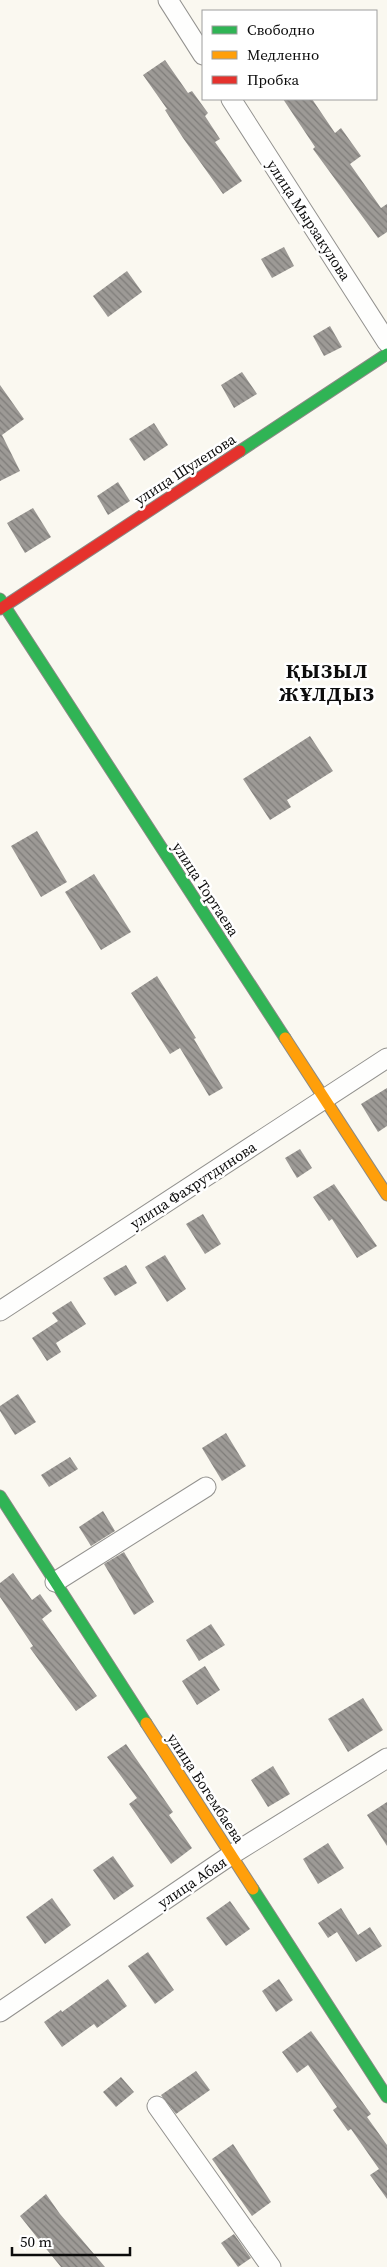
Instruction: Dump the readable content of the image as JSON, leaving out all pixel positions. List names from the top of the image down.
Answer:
{
  "streets": {
    "street": [
      "улица Мырзакулова",
      "улица Шулепова",
      "улица Тортаева",
      "улица Фахрутдинова",
      "улица Богембаева",
      "улица Абая"
    ]
  },
  "crossings": [
    ["улица Шулепова", "улица Тортаева"],
    ["улица Тортаева", "улица Фахрутдинова"],
    ["улица Богембаева", "улица Абая"]
  ],
  "districts": ["ҚЫЗЫЛ ЖҰЛДЫЗ"],
  "legend": ["Свободно", "Медленно", "Пробка"],
  "scale_bar": "50 m"
}
